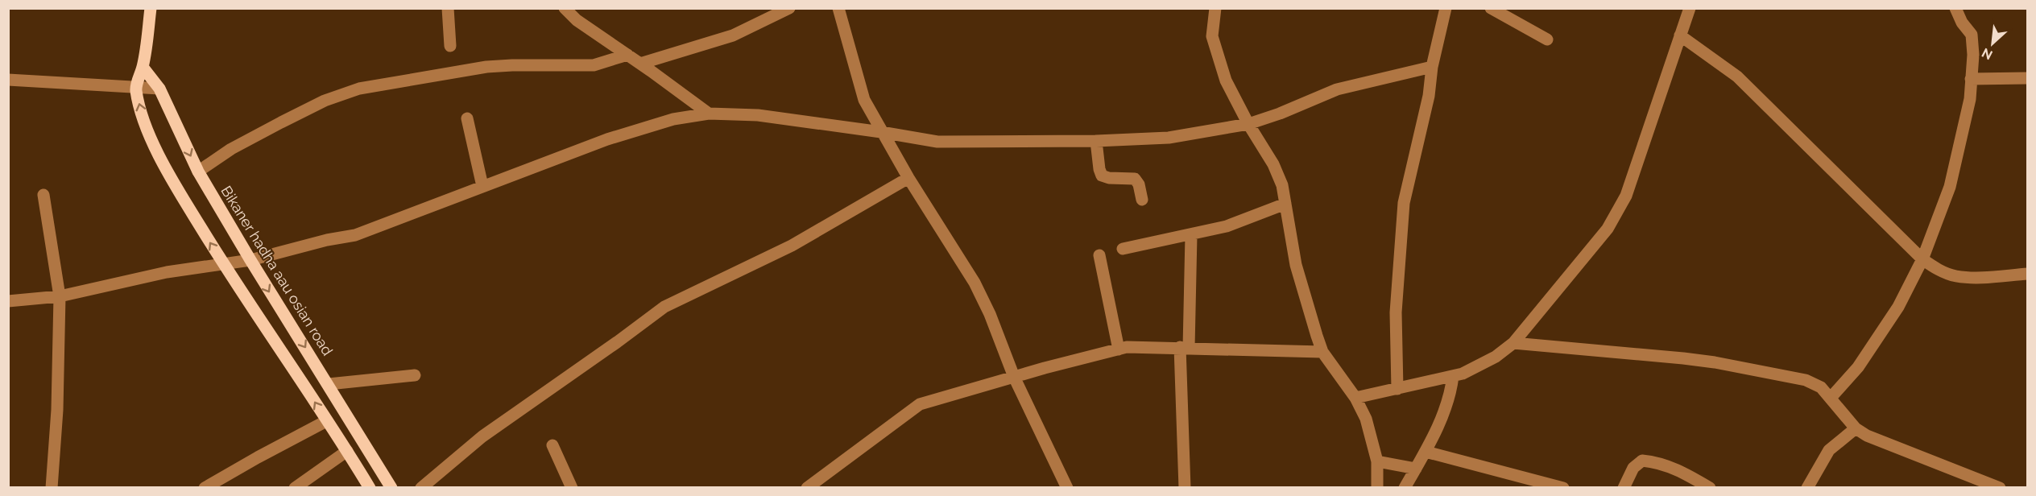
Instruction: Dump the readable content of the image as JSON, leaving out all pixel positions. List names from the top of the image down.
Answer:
{
  "streets": {
    "main road": ["Bikaner hadha aau osian road"]
  },
  "north": "bottom left"
}
